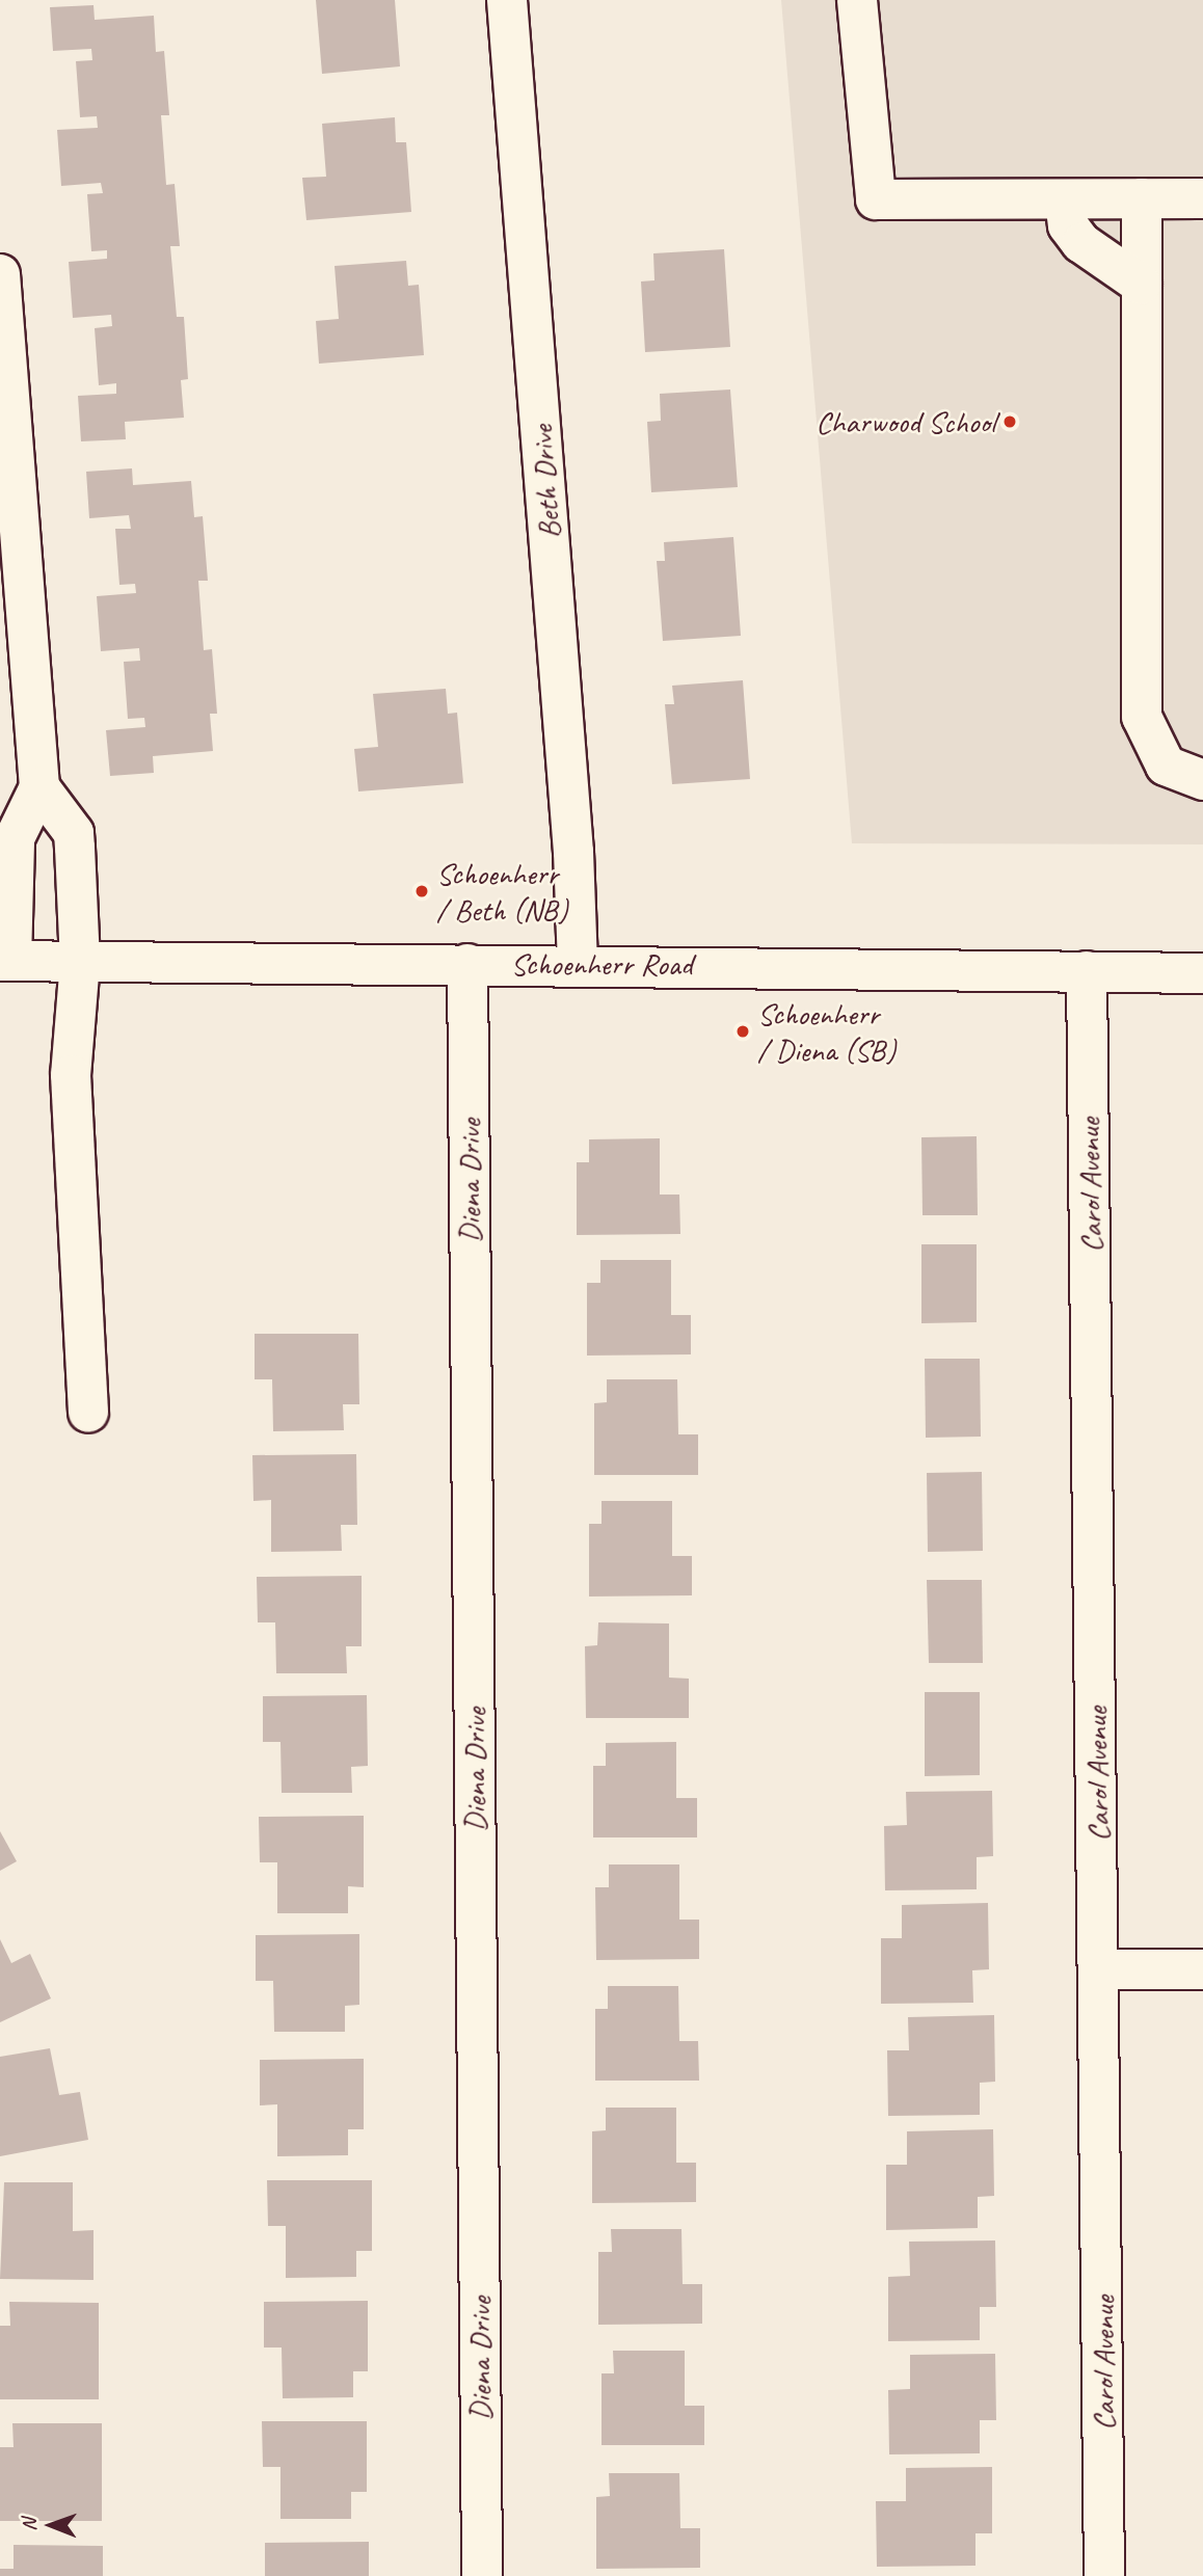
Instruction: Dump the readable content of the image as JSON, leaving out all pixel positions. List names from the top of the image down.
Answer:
{
  "streets": {
    "street": [
      "Beth Drive",
      "Schoenherr Road",
      "Diena Drive",
      "Carol Avenue"
    ]
  },
  "crossings": [
    ["Beth Drive", "Schoenherr Road"],
    ["Schoenherr Road", "Diena Drive"],
    ["Schoenherr Road", "Carol Avenue"]
  ],
  "places": ["Charwood School", "Schoenherr / Beth (NB)", "Schoenherr / Diena (SB)"],
  "north": "left"
}
